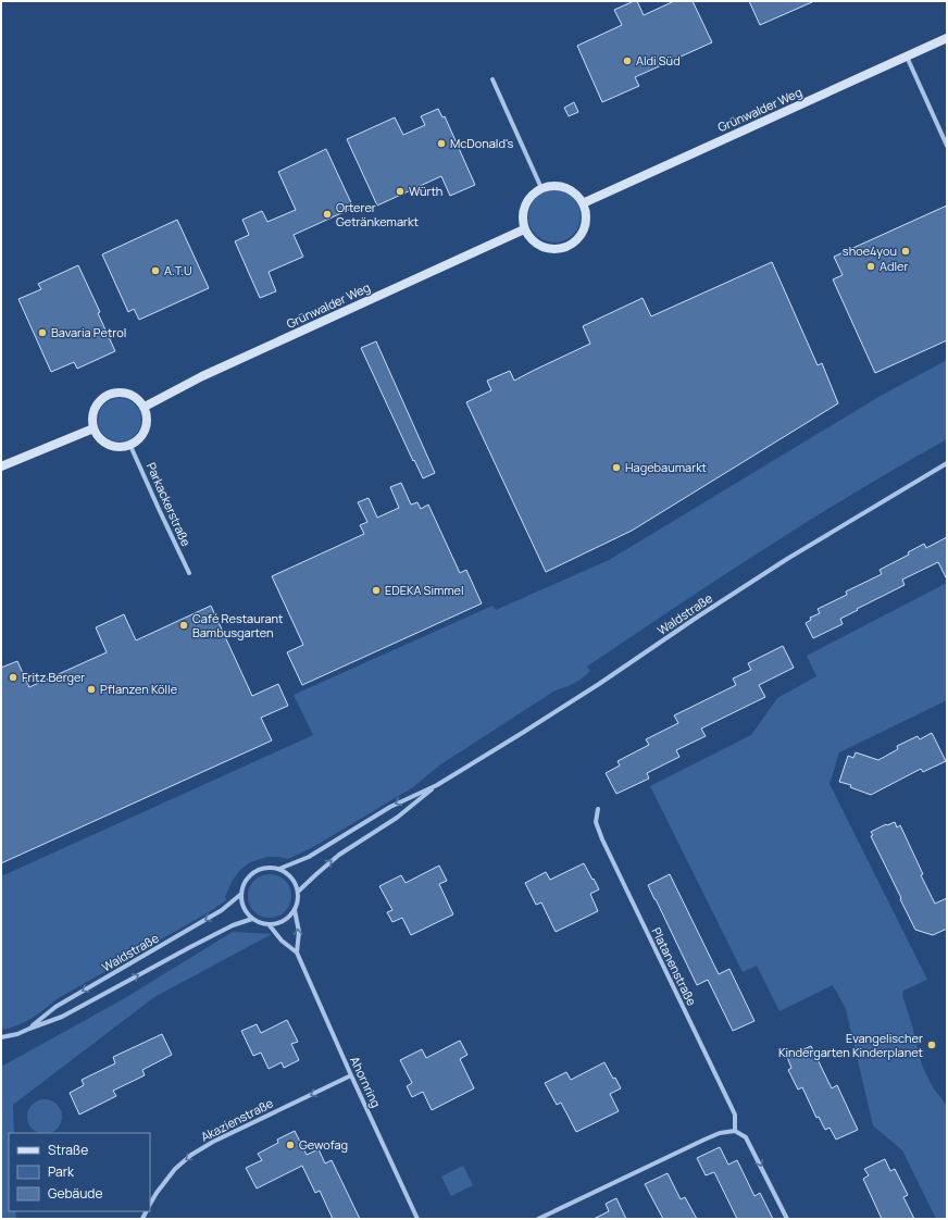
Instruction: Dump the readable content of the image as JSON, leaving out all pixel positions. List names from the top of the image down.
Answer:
{
  "streets": {
    "main road": ["Grünwalder Weg"],
    "street": [
      "Parkackerstraße",
      "Waldstraße",
      "Platanenstraße",
      "Ahornring",
      "Akazienstraße"
    ]
  },
  "crossings": [
    ["Grünwalder Weg", "Parkackerstraße"],
    ["Waldstraße", "Ahornring"],
    ["Ahornring", "Akazienstraße"]
  ],
  "one_way": ["Akazienstraße"],
  "places": [
    "Aldi Süd",
    "McDonald's",
    "Würth",
    "Orterer Getränkemarkt",
    "shoe4you",
    "Adler",
    "A.T.U",
    "Bavaria Petrol",
    "Hagebaumarkt",
    "EDEKA Simmel",
    "Café Restaurant Bambusgarten",
    "Fritz Berger",
    "Pflanzen Kölle",
    "Evangelischer Kindergarten Kinderplanet",
    "Gewofag"
  ],
  "legend": ["Straße", "Park", "Gebäude"]
}
